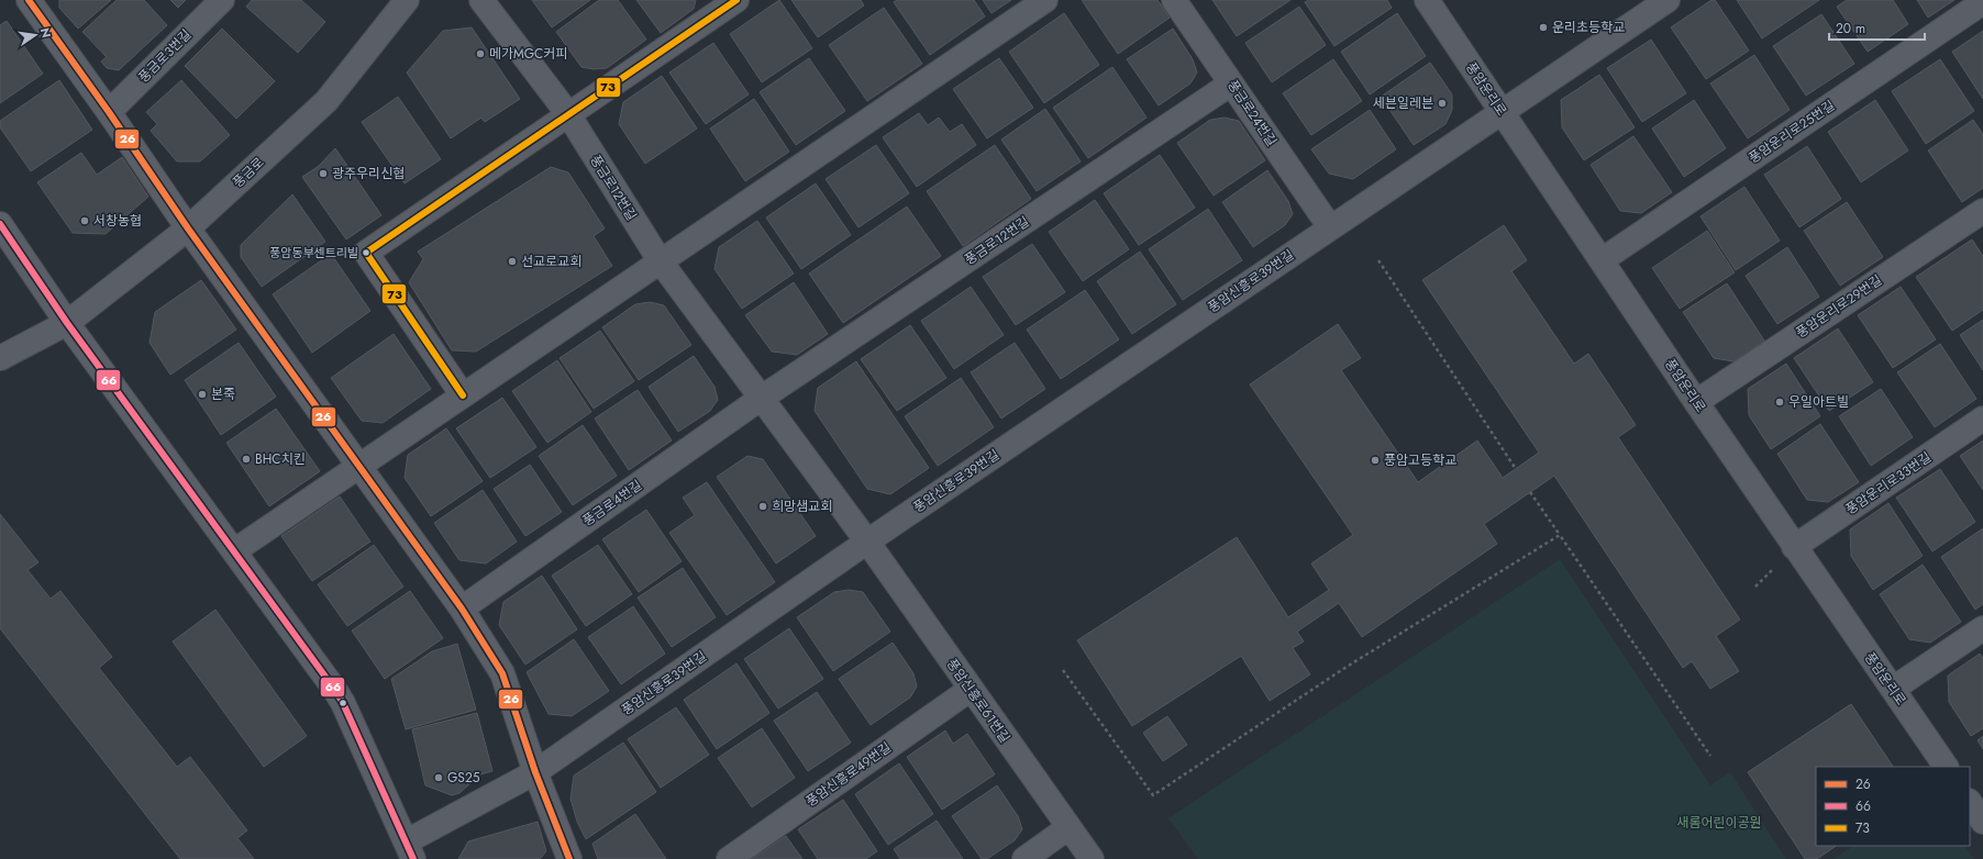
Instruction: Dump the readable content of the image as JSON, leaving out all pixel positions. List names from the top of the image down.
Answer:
{
  "streets": {
    "street": [
      "풍금로3번길",
      "풍암운리로",
      "풍금로24번길",
      "풍암운리로25번길",
      "풍금로",
      "풍금로12번길",
      "풍암신흥로39번길",
      "풍암운리로29번길",
      "풍암운리로33번길",
      "풍금로4번길",
      "풍암신흥로61번길",
      "풍암신흥로49번길"
    ]
  },
  "crossings": [
    ["풍암운리로", "풍암운리로25번길"],
    ["풍암운리로", "풍암신흥로39번길"],
    ["풍암운리로", "풍암운리로29번길"],
    ["풍암운리로", "풍암운리로33번길"],
    ["풍금로24번길", "풍금로12번길"],
    ["풍금로24번길", "풍암신흥로39번길"],
    ["풍금로12번길", "풍암신흥로39번길"],
    ["풍금로12번길", "풍금로4번길"],
    ["풍금로12번길", "풍암신흥로61번길"],
    ["풍암신흥로39번길", "풍암신흥로61번길"],
    ["풍암신흥로61번길", "풍암신흥로49번길"]
  ],
  "parks": ["새롬어린이공원"],
  "places": [
    "운리초등학교",
    "메가MGC커피",
    "세븐일레븐",
    "광주우리신협",
    "서창농협",
    "풍암동부센트리빌",
    "선교로교회",
    "본죽",
    "우일아트빌",
    "BHC치킨",
    "풍암고등학교",
    "희망샘교회",
    "GS25"
  ],
  "lines": ["transit line 26", "transit line 73", "transit line 66"],
  "legend": ["26", "66", "73"],
  "scale_bar": "20 m",
  "north": "right"
}
